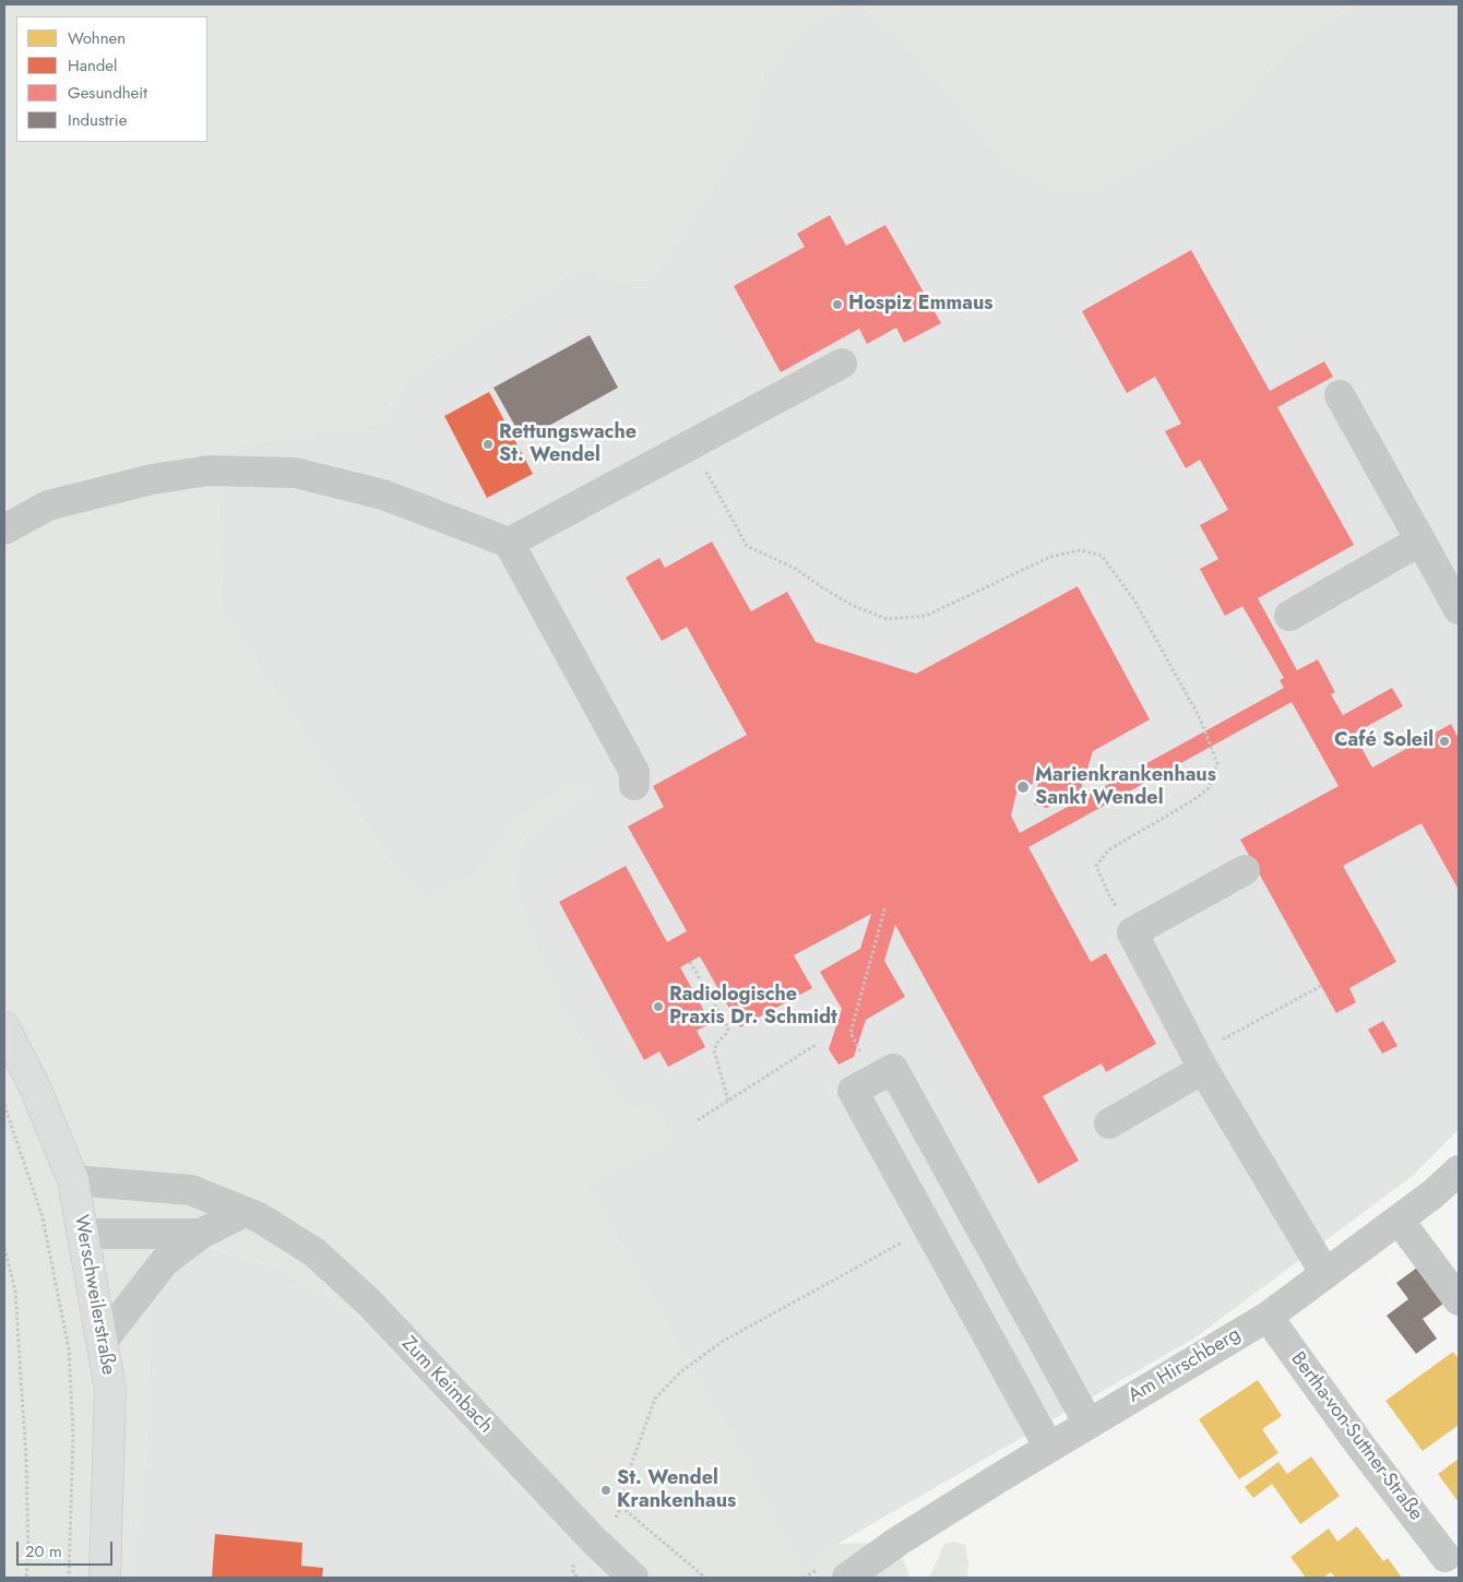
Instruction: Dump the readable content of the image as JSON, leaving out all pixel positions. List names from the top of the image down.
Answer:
{
  "streets": {
    "main road": ["Werschweilerstraße"],
    "street": ["Am Hirschberg", "Zum Keimbach", "Bertha-von-Suttner-Straße"]
  },
  "crossings": [
    ["Werschweilerstraße", "Zum Keimbach"],
    ["Am Hirschberg", "Bertha-von-Suttner-Straße"]
  ],
  "places": [
    "Hospiz Emmaus",
    "Rettungswache St. Wendel",
    "Café Soleil",
    "Marienkrankenhaus Sankt Wendel",
    "Radiologische Praxis Dr. Schmidt",
    "St. Wendel Krankenhaus"
  ],
  "legend": [
    "Wohnen",
    "Handel",
    "Gesundheit",
    "Industrie"
  ],
  "scale_bar": "20 m"
}
